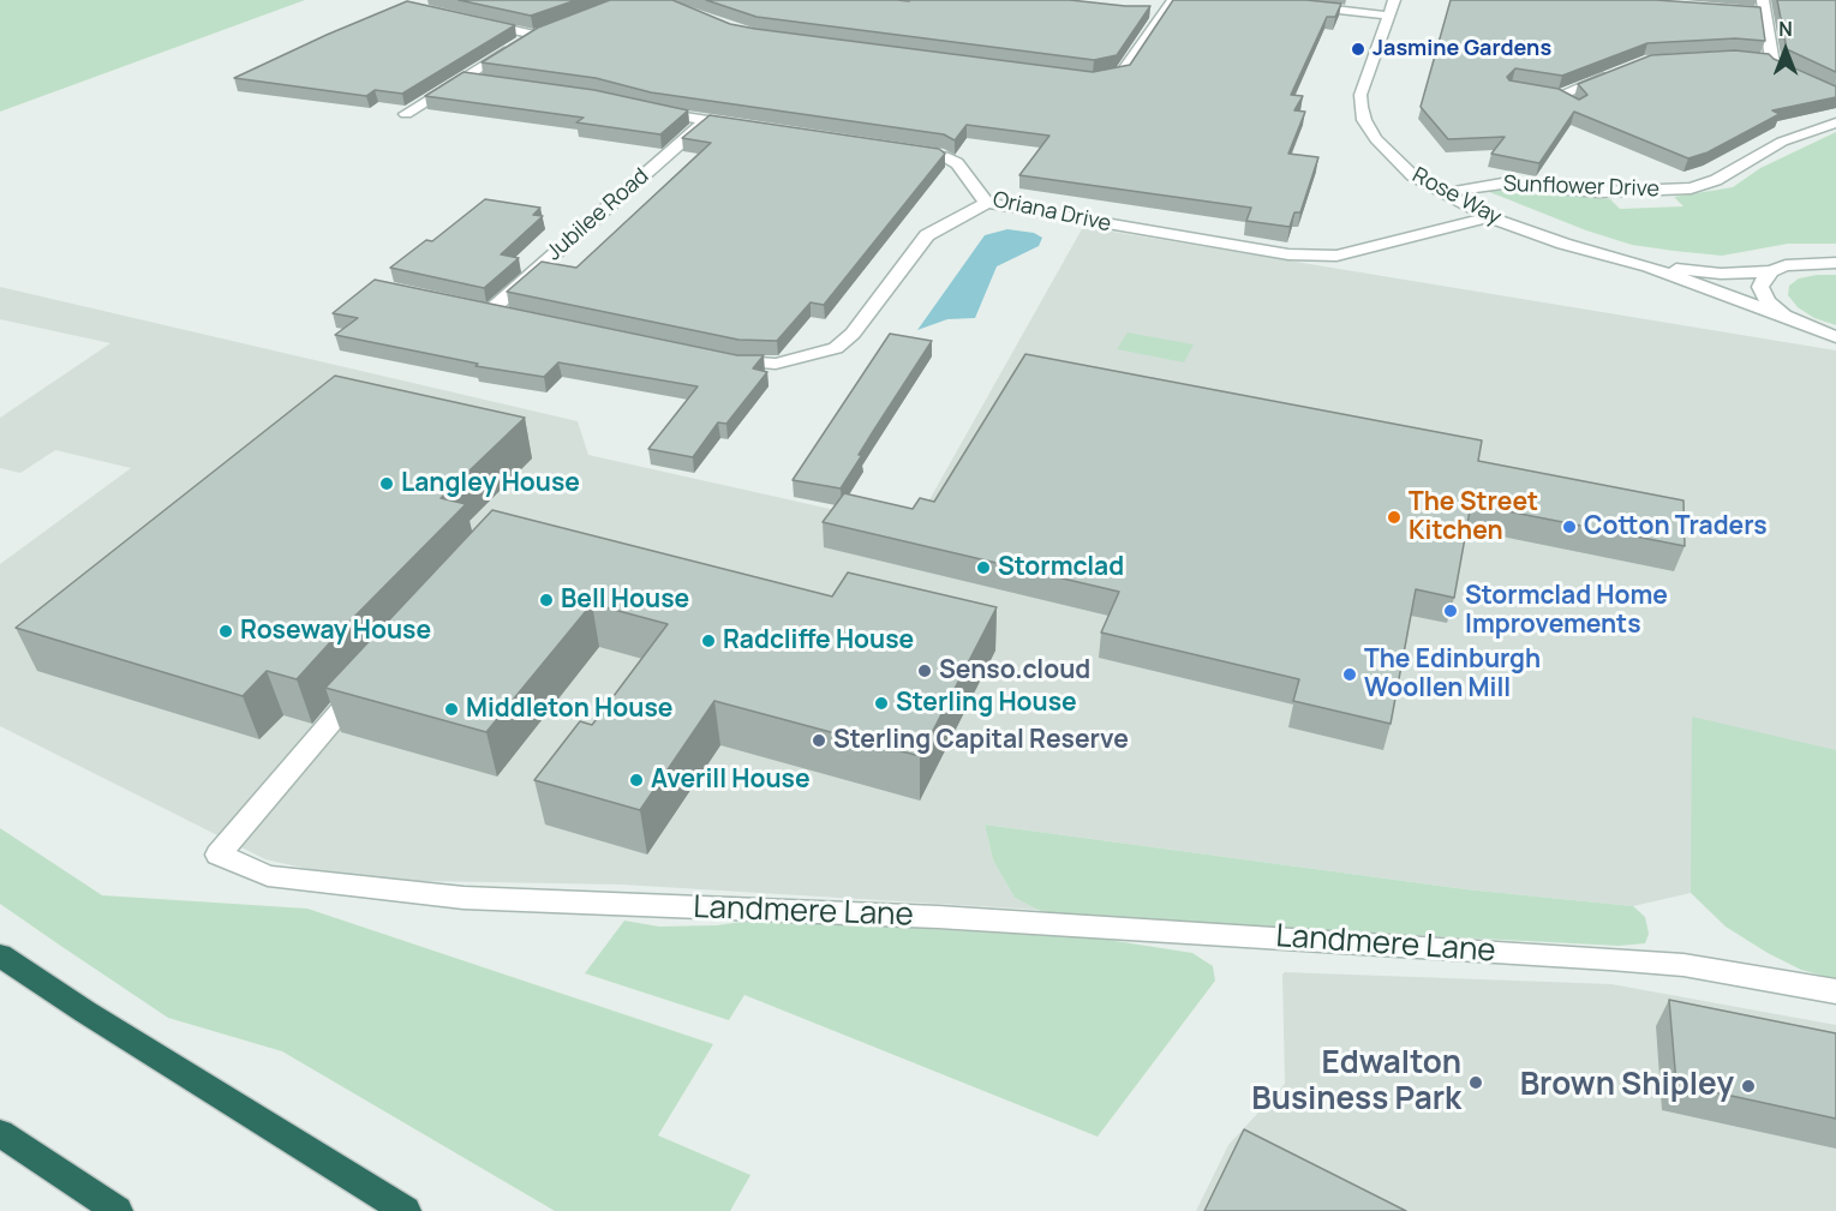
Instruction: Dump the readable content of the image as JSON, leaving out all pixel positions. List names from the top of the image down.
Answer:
{
  "streets": {
    "street": [
      "Sunflower Drive",
      "Rose Way",
      "Oriana Drive",
      "Jubilee Road",
      "Landmere Lane"
    ]
  },
  "crossings": [
    ["Sunflower Drive", "Rose Way"],
    ["Rose Way", "Oriana Drive"]
  ],
  "places": [
    "Jasmine Gardens",
    "Langley House",
    "The Street Kitchen",
    "Cotton Traders",
    "Stormclad",
    "Bell House",
    "Stormclad Home Improvements",
    "Roseway House",
    "Radcliffe House",
    "Senso.cloud",
    "The Edinburgh Woollen Mill",
    "Sterling House",
    "Middleton House",
    "Sterling Capital Reserve",
    "Averill House",
    "Edwalton Business Park",
    "Brown Shipley"
  ],
  "north": "top"
}
